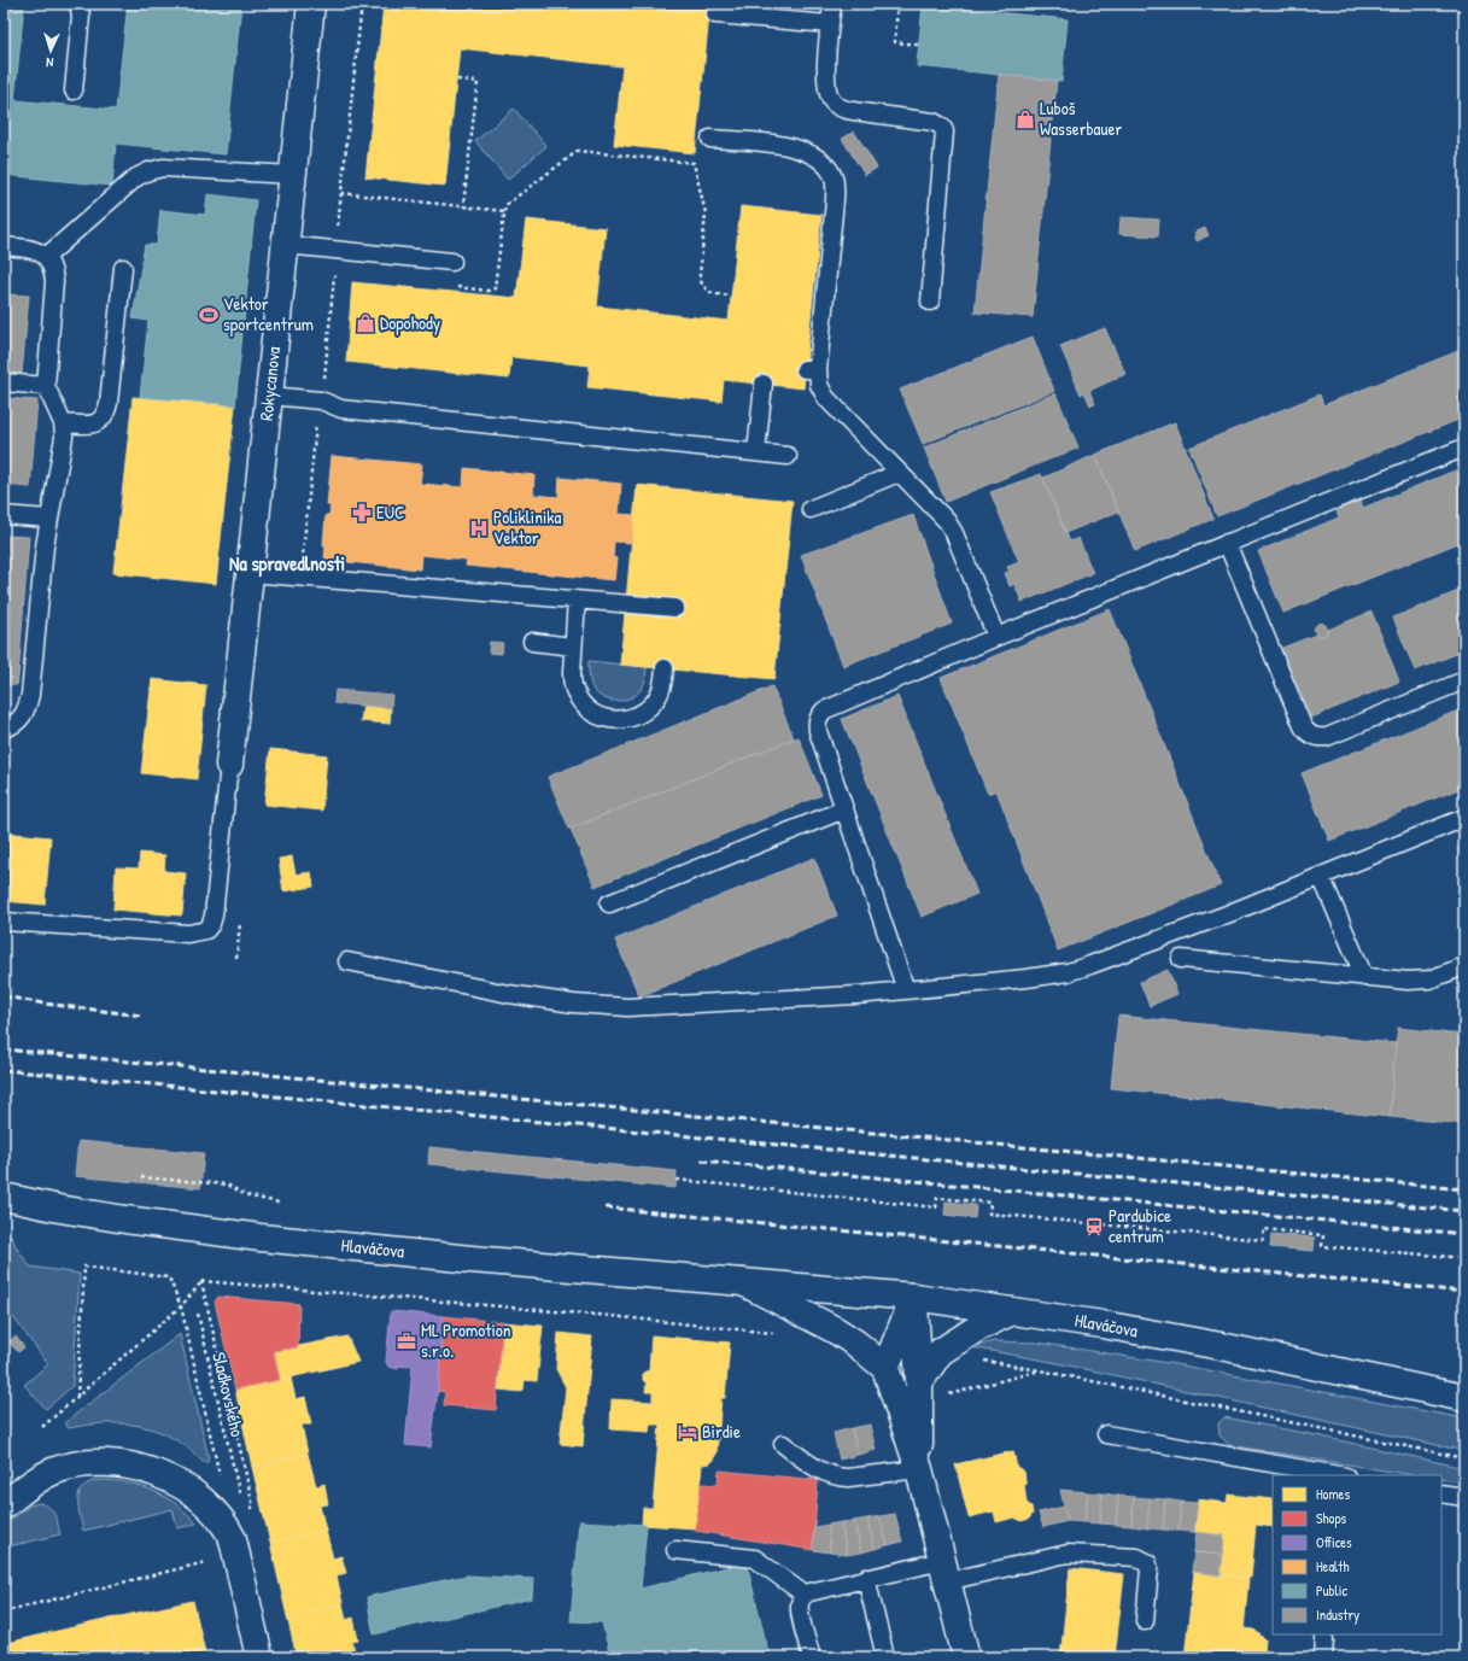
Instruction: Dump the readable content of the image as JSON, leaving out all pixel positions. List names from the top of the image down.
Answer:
{
  "streets": {
    "street": ["Rokycanova", "Hlaváčova"],
    "path": ["Sladkovského"]
  },
  "districts": ["Na spravedlnosti"],
  "places": {
    "shop": ["Luboš Wasserbauer", "Dopohody"],
    "sports": ["Vektor sportcentrum"],
    "pharmacy": ["EUC"],
    "hospital": ["Poliklinika Vektor"],
    "station": ["Pardubice centrum"],
    "office": ["ML Promotion s.r.o."],
    "hotel": ["Birdie"]
  },
  "legend": [
    "Homes",
    "Shops",
    "Offices",
    "Health",
    "Public",
    "Industry"
  ],
  "north": "bottom"
}
